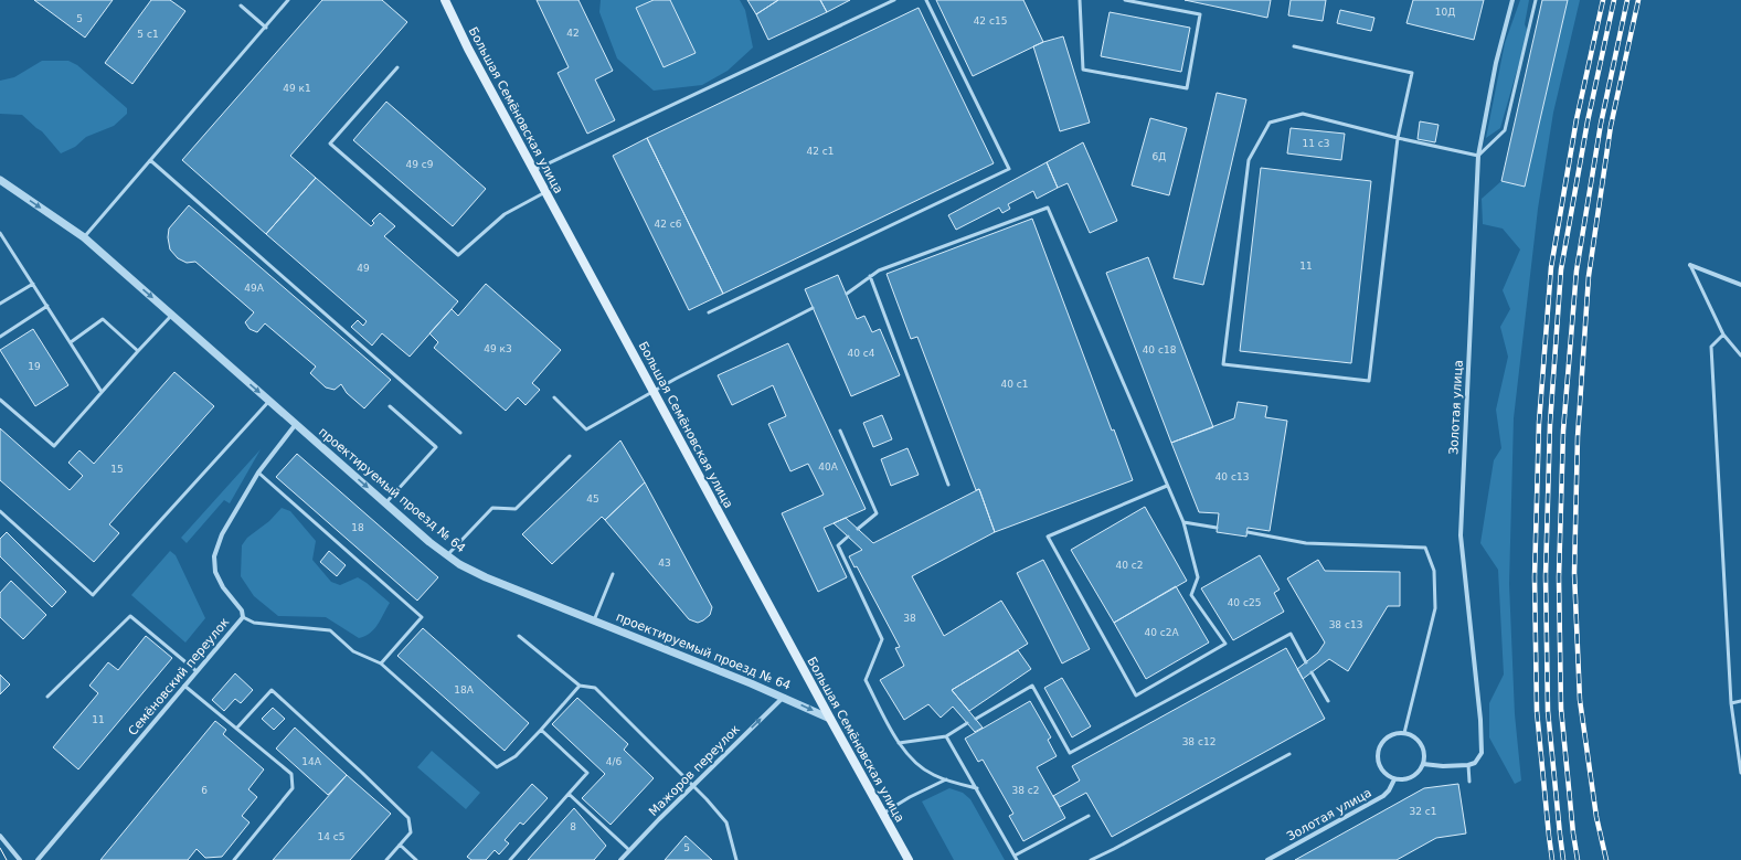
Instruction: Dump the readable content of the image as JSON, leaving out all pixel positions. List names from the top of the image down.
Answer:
{
  "streets": {
    "main road": ["Большая Семёновская улица"],
    "street": [
      "Золотая улица",
      "проектируемый проезд № 64",
      "Семёновский переулок",
      "Мажоров переулок"
    ]
  },
  "crossings": [
    ["Большая Семёновская улица", "проектируемый проезд № 64"],
    ["проектируемый проезд № 64", "Семёновский переулок"],
    ["проектируемый проезд № 64", "Мажоров переулок"]
  ],
  "one_way": ["проектируемый проезд № 64", "Мажоров переулок"],
  "house_numbers": [
    "10Д",
    "5",
    "42 c15",
    "42",
    "5 с1",
    "49 к1",
    "11 с3",
    "42 с1",
    "6Д",
    "49 с9",
    "42 с6",
    "11",
    "49",
    "49А",
    "49 к3",
    "40 с18",
    "40 с4",
    "19",
    "40 с1",
    "40А",
    "15",
    "40 с13",
    "45",
    "18",
    "43",
    "40 с2",
    "40 с25",
    "38",
    "38 c13",
    "40 с2А",
    "18А",
    "11",
    "38 c12",
    "14A",
    "4/6",
    "6",
    "38 c2",
    "32 с1",
    "8",
    "14 с5",
    "5"
  ]
}
